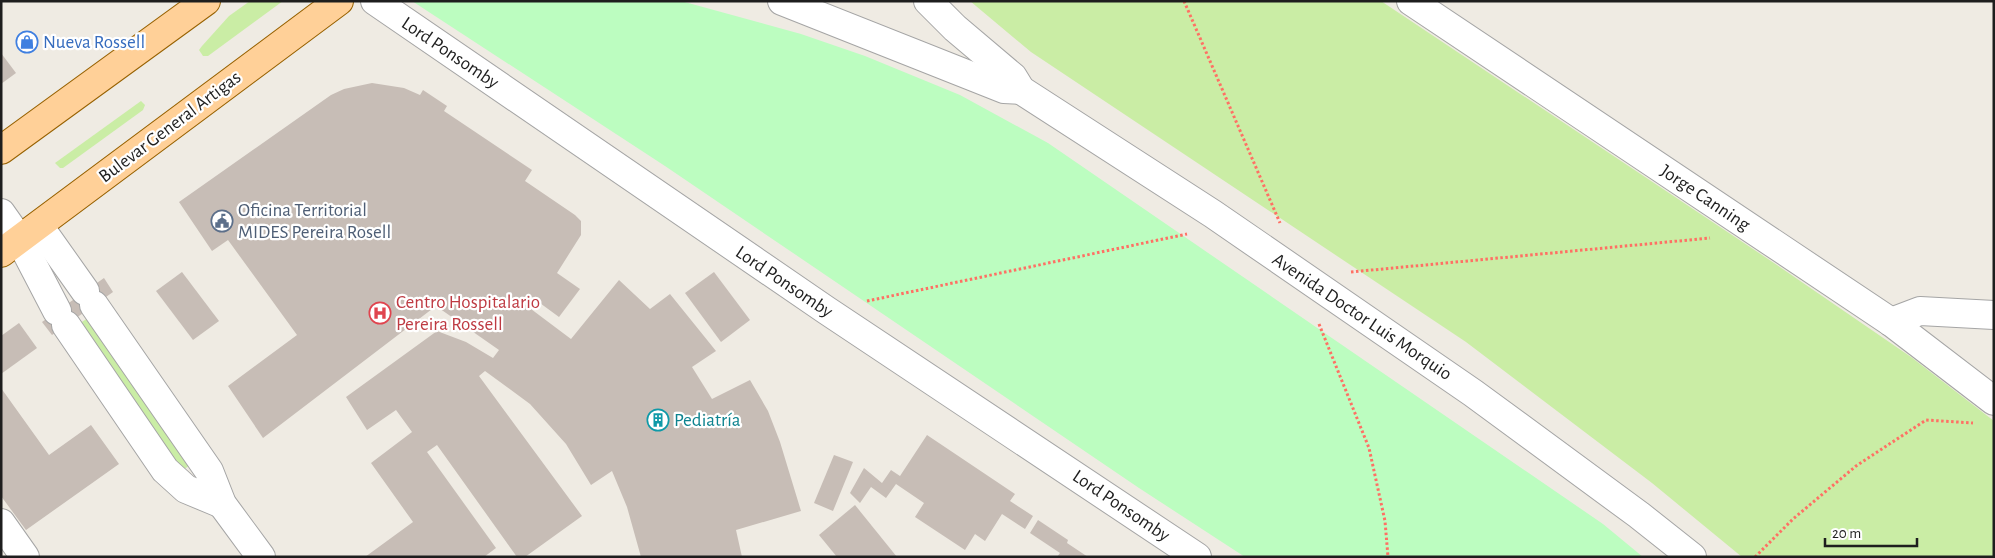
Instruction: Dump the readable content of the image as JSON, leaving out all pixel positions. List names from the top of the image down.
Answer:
{
  "streets": {
    "main road": ["Bulevar General Artigas"],
    "street": ["Lord Ponsomby", "Jorge Canning", "Avenida Doctor Luis Morquio"]
  },
  "places": {
    "shop": ["Nueva Rossell"],
    "public building": ["Oficina Territorial MIDES Pereira Rosell"],
    "hospital": ["Centro Hospitalario Pereira Rossell"],
    "building": ["Pediatría"]
  },
  "scale_bar": "20 m"
}
